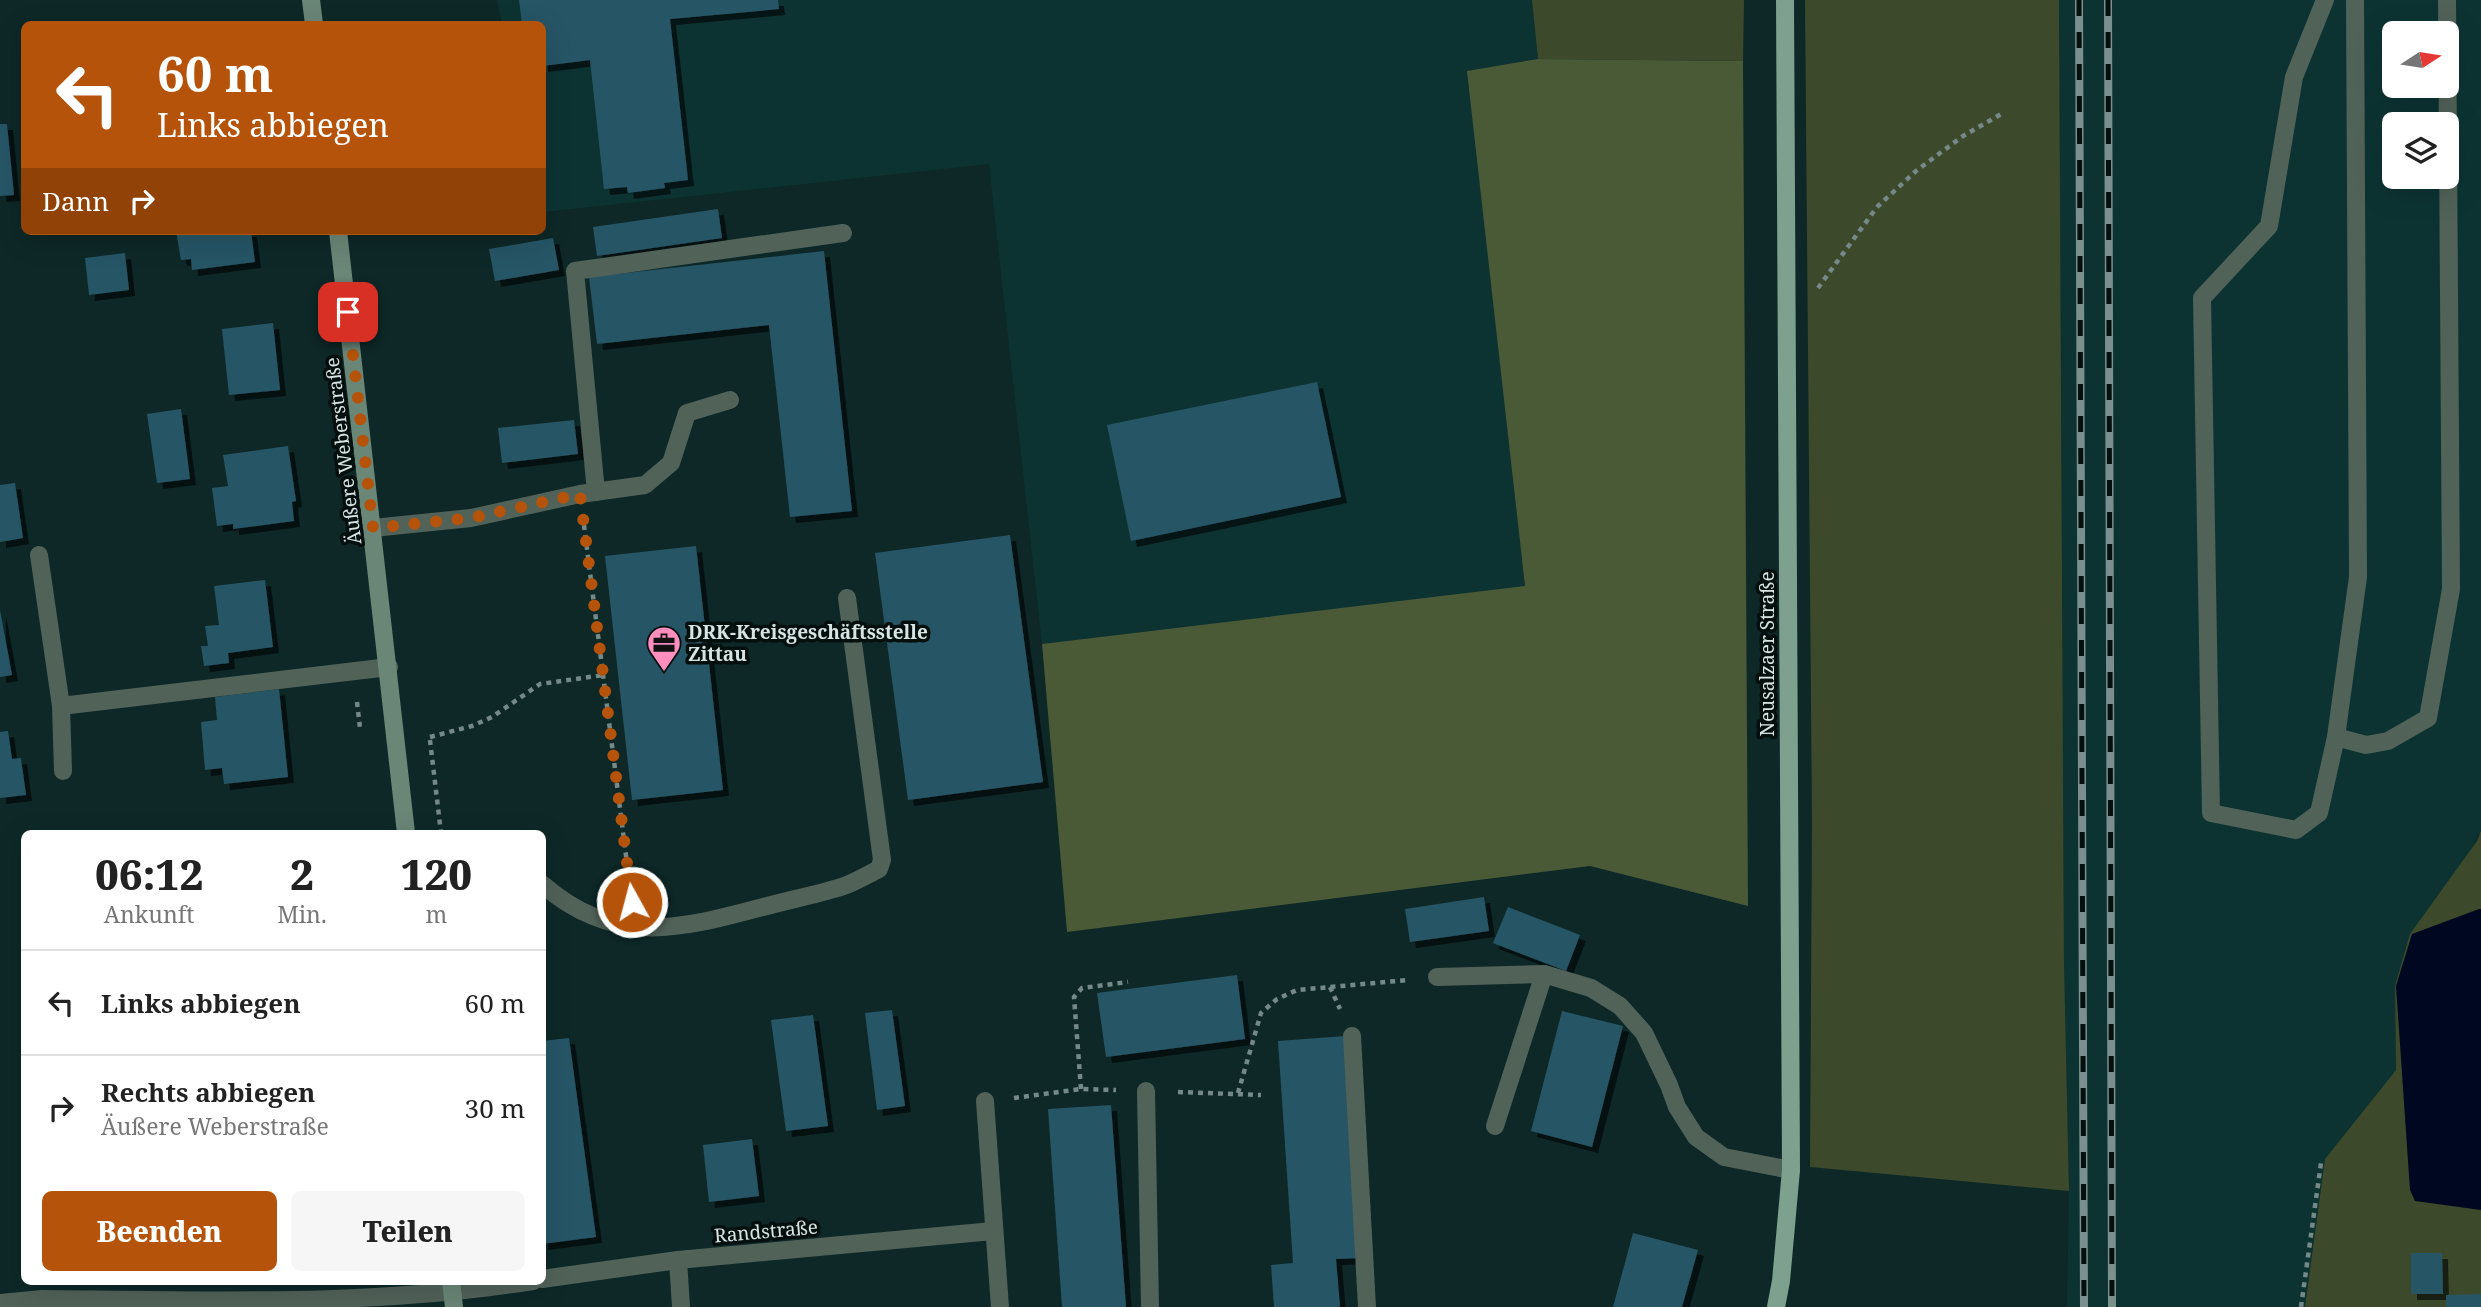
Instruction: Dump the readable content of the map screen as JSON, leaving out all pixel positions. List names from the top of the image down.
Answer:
{
  "streets": {
    "main road": ["Äußere Weberstraße", "Neusalzaer Straße"],
    "street": ["Randstraße"]
  },
  "places": {
    "office": ["DRK-Kreisgeschäftsstelle Zittau"]
  },
  "north": "right",
  "page": {
    "turn": ["60 m", "Links abbiegen"],
    "then": "Dann",
    "eta": [
      "06:12",
      "Ankunft",
      "2",
      "Min.",
      "120",
      "m"
    ],
    "list": [
      {
        "name": "Links abbiegen",
        "value": "60 m"
      },
      {
        "name": "Rechts abbiegen",
        "note": "Äußere Weberstraße",
        "value": "30 m"
      }
    ],
    "buttons": ["Beenden", "Teilen"]
  }
}
